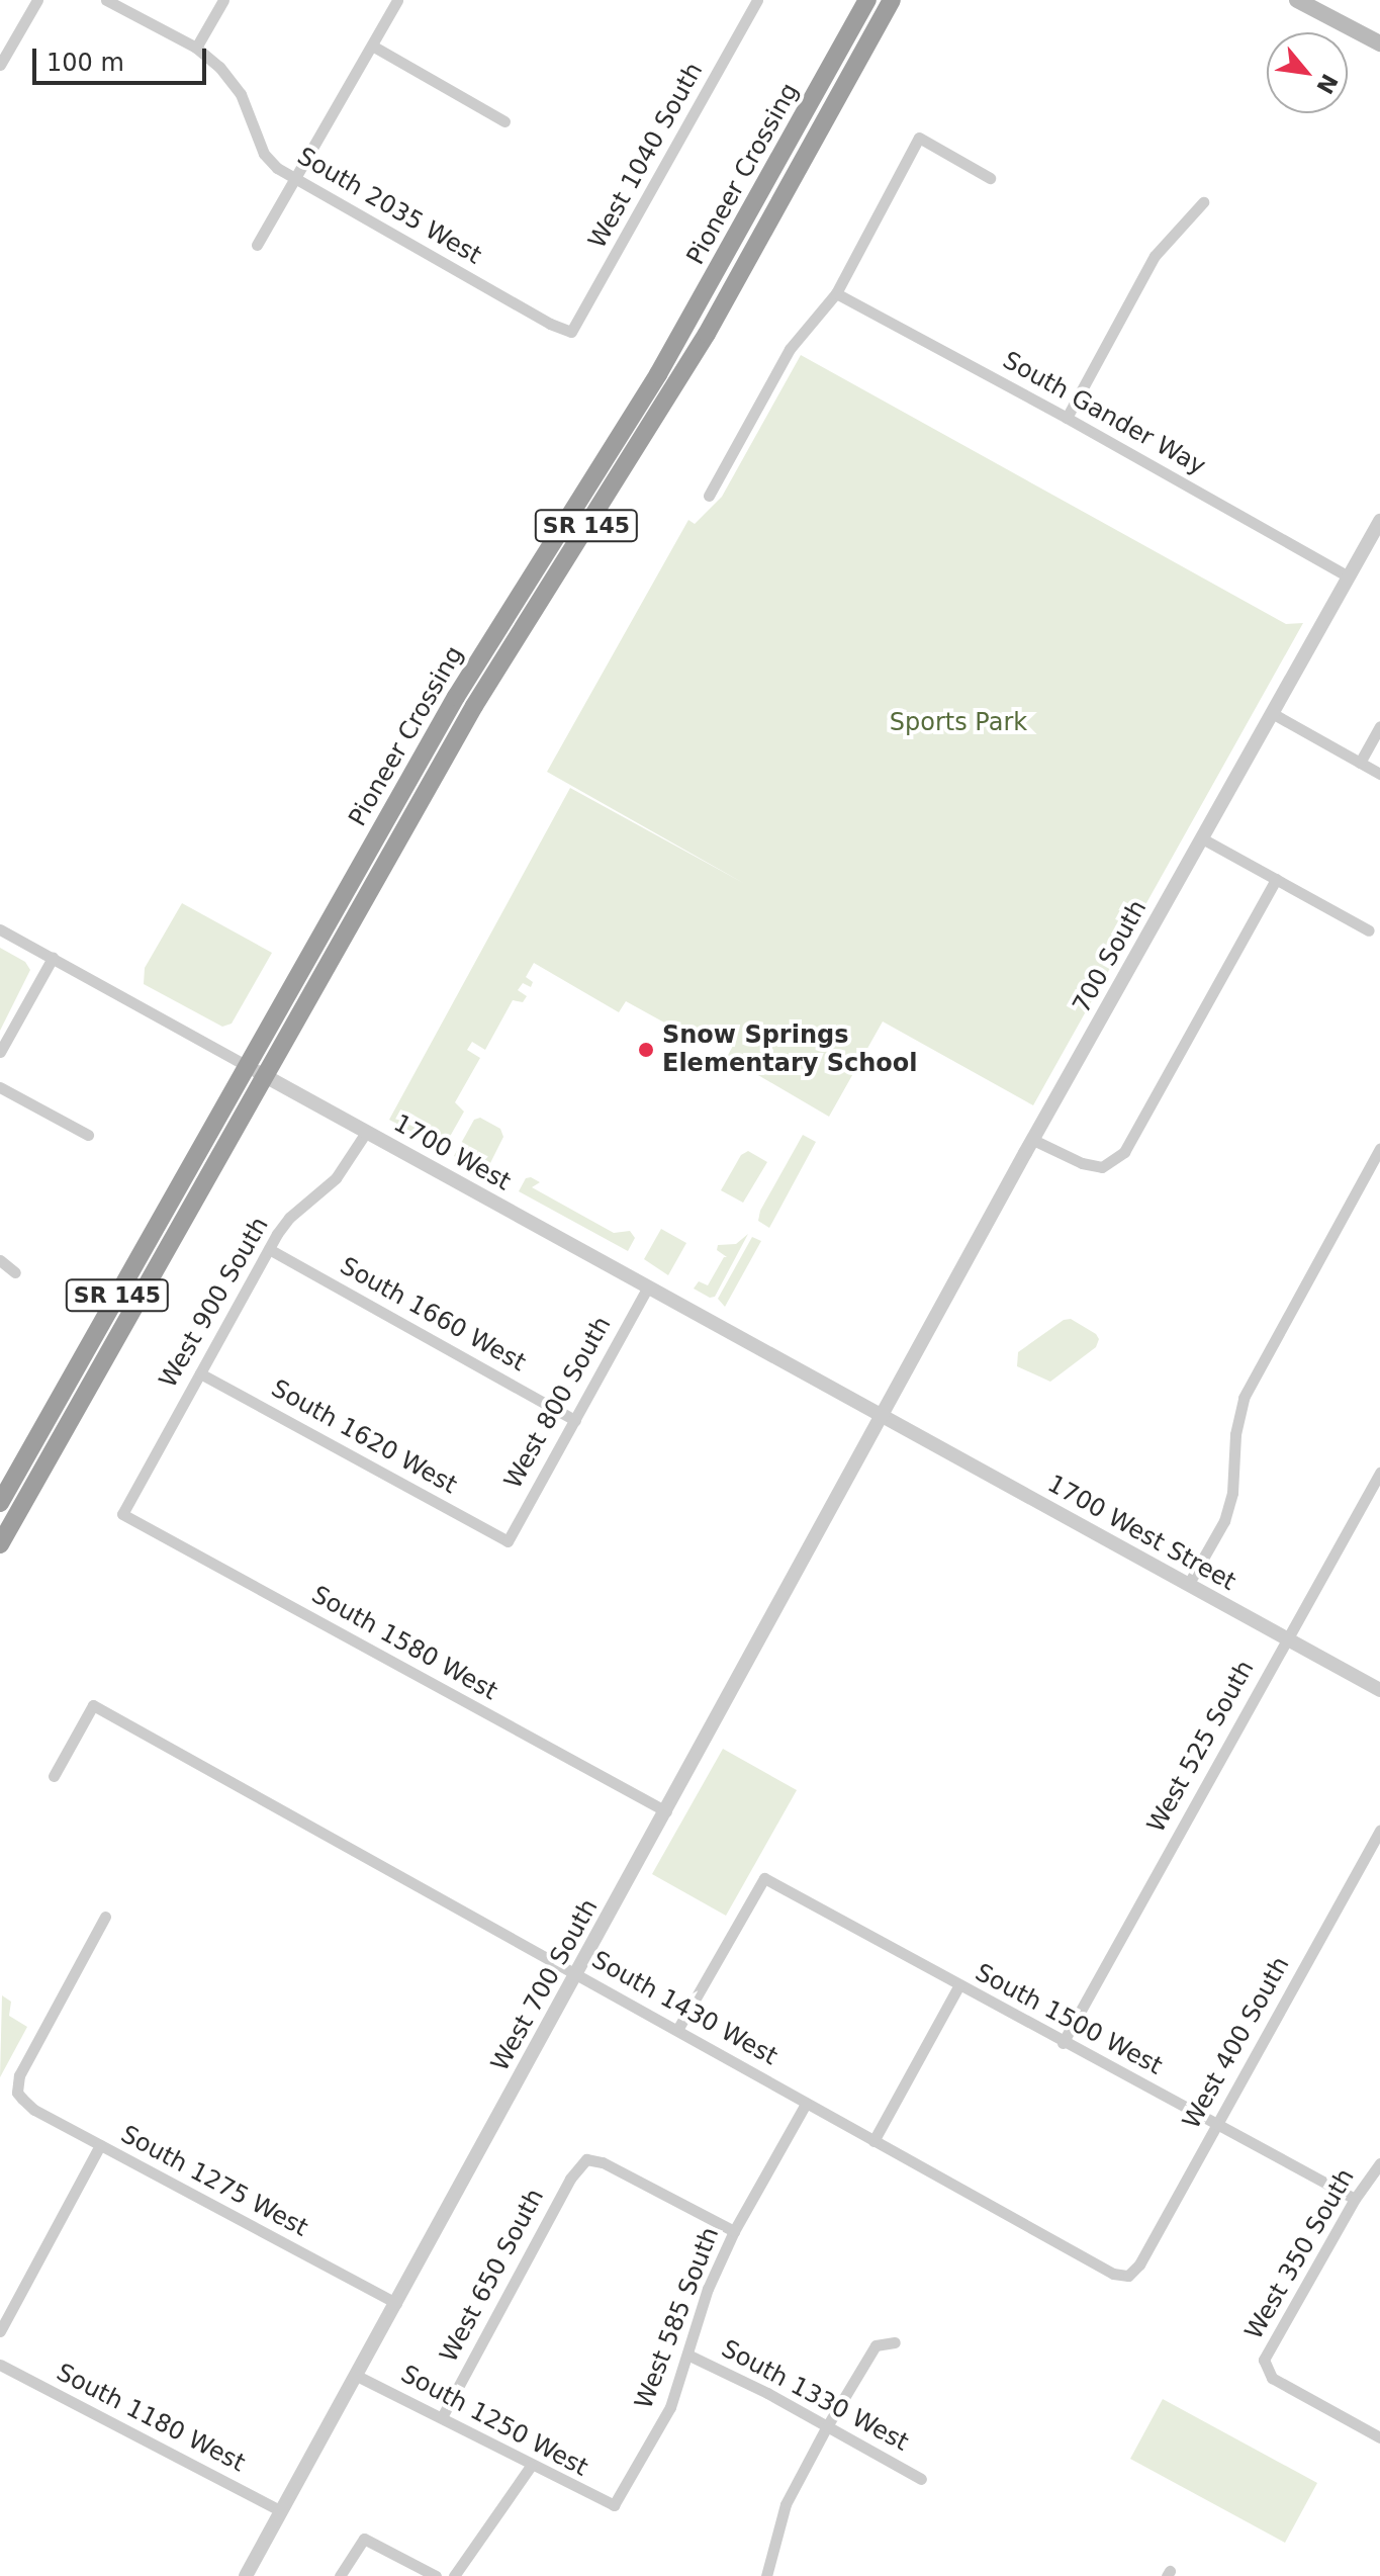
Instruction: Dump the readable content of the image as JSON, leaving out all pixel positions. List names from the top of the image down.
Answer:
{
  "streets": {
    "highway": ["Pioneer Crossing", "SR 145"],
    "street": [
      "West 1040 South",
      "South 2035 West",
      "South Gander Way",
      "700 South",
      "1700 West",
      "West 900 South",
      "South 1660 West",
      "West 800 South",
      "South 1620 West",
      "1700 West Street",
      "South 1580 West",
      "West 525 South",
      "West 700 South",
      "South 1430 West",
      "South 1500 West",
      "West 400 South",
      "South 1275 West",
      "West 350 South",
      "West 650 South",
      "West 585 South",
      "South 1330 West",
      "South 1180 West",
      "South 1250 West"
    ]
  },
  "crossings": [
    ["West 1040 South", "South 2035 West"],
    ["Pioneer Crossing", "SR 145"],
    ["Pioneer Crossing", "1700 West"],
    ["South Gander Way", "700 South"],
    ["SR 145", "1700 West"],
    ["700 South", "1700 West"],
    ["700 South", "1700 West Street"],
    ["700 South", "West 700 South"],
    ["1700 West", "West 900 South"],
    ["1700 West", "West 800 South"],
    ["1700 West", "1700 West Street"],
    ["1700 West", "West 700 South"],
    ["West 900 South", "South 1660 West"],
    ["West 900 South", "South 1620 West"],
    ["West 900 South", "South 1580 West"],
    ["South 1660 West", "West 800 South"],
    ["West 800 South", "South 1620 West"],
    ["1700 West Street", "West 525 South"],
    ["1700 West Street", "West 700 South"],
    ["South 1580 West", "West 700 South"],
    ["West 525 South", "South 1500 West"],
    ["West 700 South", "South 1430 West"],
    ["West 700 South", "South 1275 West"],
    ["West 700 South", "South 1180 West"],
    ["West 700 South", "South 1250 West"],
    ["South 1430 West", "South 1500 West"],
    ["South 1430 West", "West 400 South"],
    ["South 1430 West", "West 585 South"],
    ["South 1500 West", "West 400 South"],
    ["South 1500 West", "West 350 South"],
    ["West 650 South", "West 585 South"],
    ["West 650 South", "South 1250 West"],
    ["West 585 South", "South 1330 West"],
    ["West 585 South", "South 1250 West"]
  ],
  "parks": ["Sports Park"],
  "places": ["Snow Springs Elementary School"],
  "scale_bar": "100 m",
  "north": "bottom right"
}
